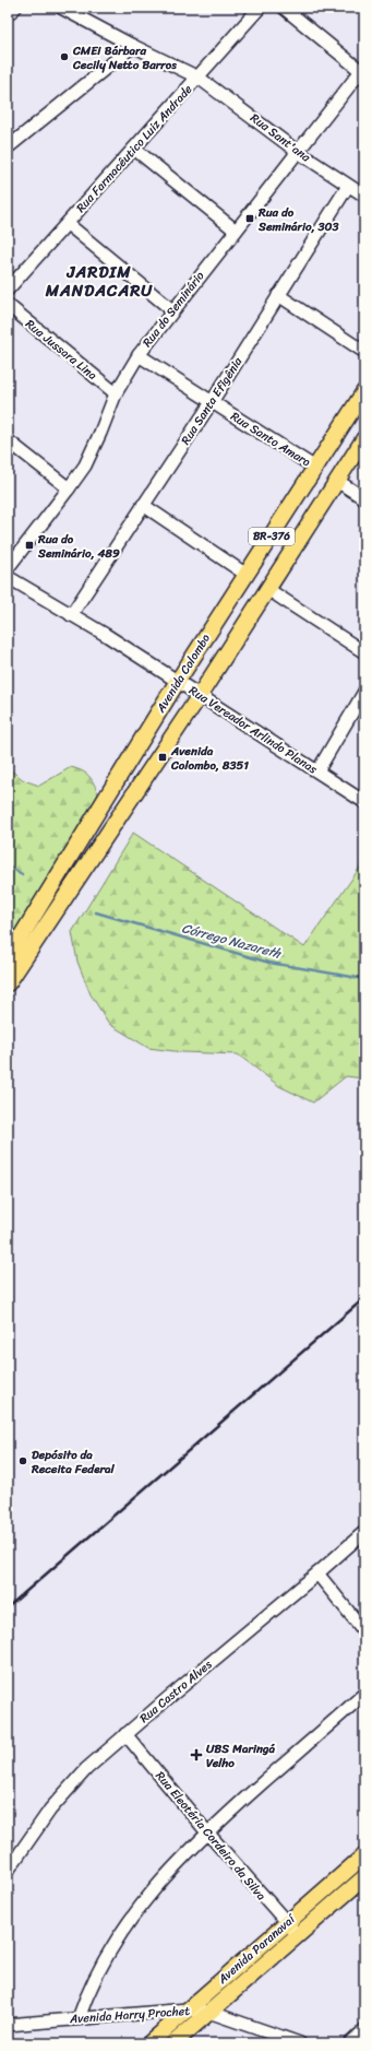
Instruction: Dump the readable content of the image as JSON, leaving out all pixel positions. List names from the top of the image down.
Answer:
{
  "streets": {
    "main road": ["BR-376", "Avenida Colombo", "Avenida Paranavaí"],
    "street": [
      "Rua Sant'ana",
      "Rua Farmacêutico Luiz Andrade",
      "Rua do Seminário",
      "Rua Jussara Lina",
      "Rua Santa Efigênia",
      "Rua Santo Amaro",
      "Rua Vereador Arlindo Planas",
      "Rua Castro Alves",
      "Rua Eleotéria Cordeiro da Silva",
      "Avenida Harry Prochet"
    ]
  },
  "crossings": [
    ["Rua Sant'ana", "Rua Farmacêutico Luiz Andrade"],
    ["Rua Sant'ana", "Rua do Seminário"],
    ["Rua Sant'ana", "Rua Santa Efigênia"],
    ["Rua do Seminário", "Rua Jussara Lina"],
    ["Rua do Seminário", "Rua Santo Amaro"],
    ["Rua Santa Efigênia", "Rua Santo Amaro"],
    ["Rua Santa Efigênia", "Rua Vereador Arlindo Planas"],
    ["Rua Santo Amaro", "Avenida Colombo"],
    ["Avenida Colombo", "Rua Vereador Arlindo Planas"],
    ["Rua Castro Alves", "Rua Eleotéria Cordeiro da Silva"],
    ["Rua Eleotéria Cordeiro da Silva", "Avenida Paranavaí"],
    ["Avenida Paranavaí", "Avenida Harry Prochet"]
  ],
  "districts": ["JARDIM MANDACARU"],
  "water": ["Córrego Nazareth"],
  "places": {
    "other": ["CMEI Bárbara Cecily Netto Barros", "Depósito da Receita Federal"],
    "transit": ["Rua do Seminário, 303", "Rua do Seminário, 489", "Avenida Colombo, 8351"],
    "health": ["UBS Maringá Velho"]
  }
}
